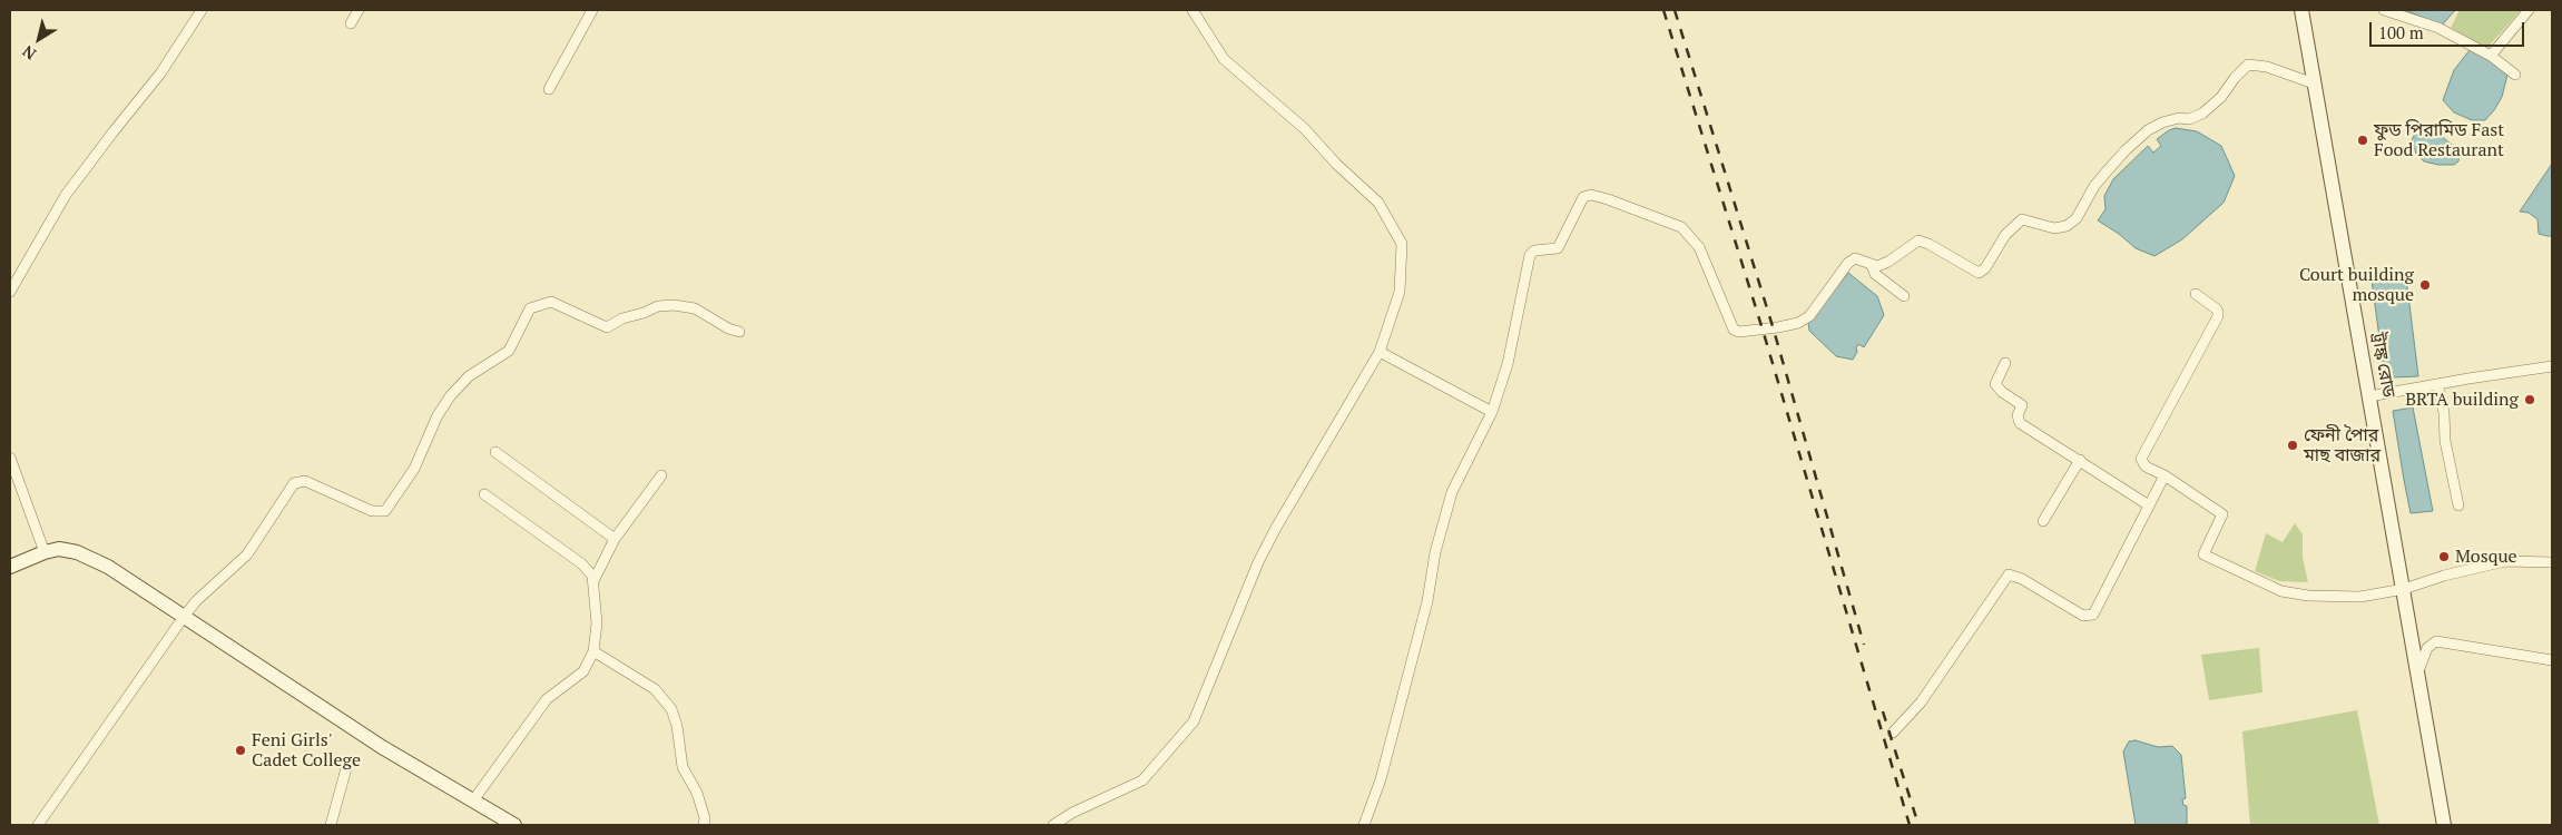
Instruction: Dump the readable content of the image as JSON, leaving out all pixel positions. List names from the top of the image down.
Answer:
{
  "streets": {
    "main road": ["ট্রাঙ্ক রোড"]
  },
  "places": [
    "ফুড পিরামিড Fast Food Restaurant",
    "Court building mosque",
    "BRTA building",
    "ফেনী পৈার মাছ বাজার",
    "Mosque",
    "Feni Girls' Cadet College"
  ],
  "scale_bar": "100 m",
  "north": "bottom left"
}
